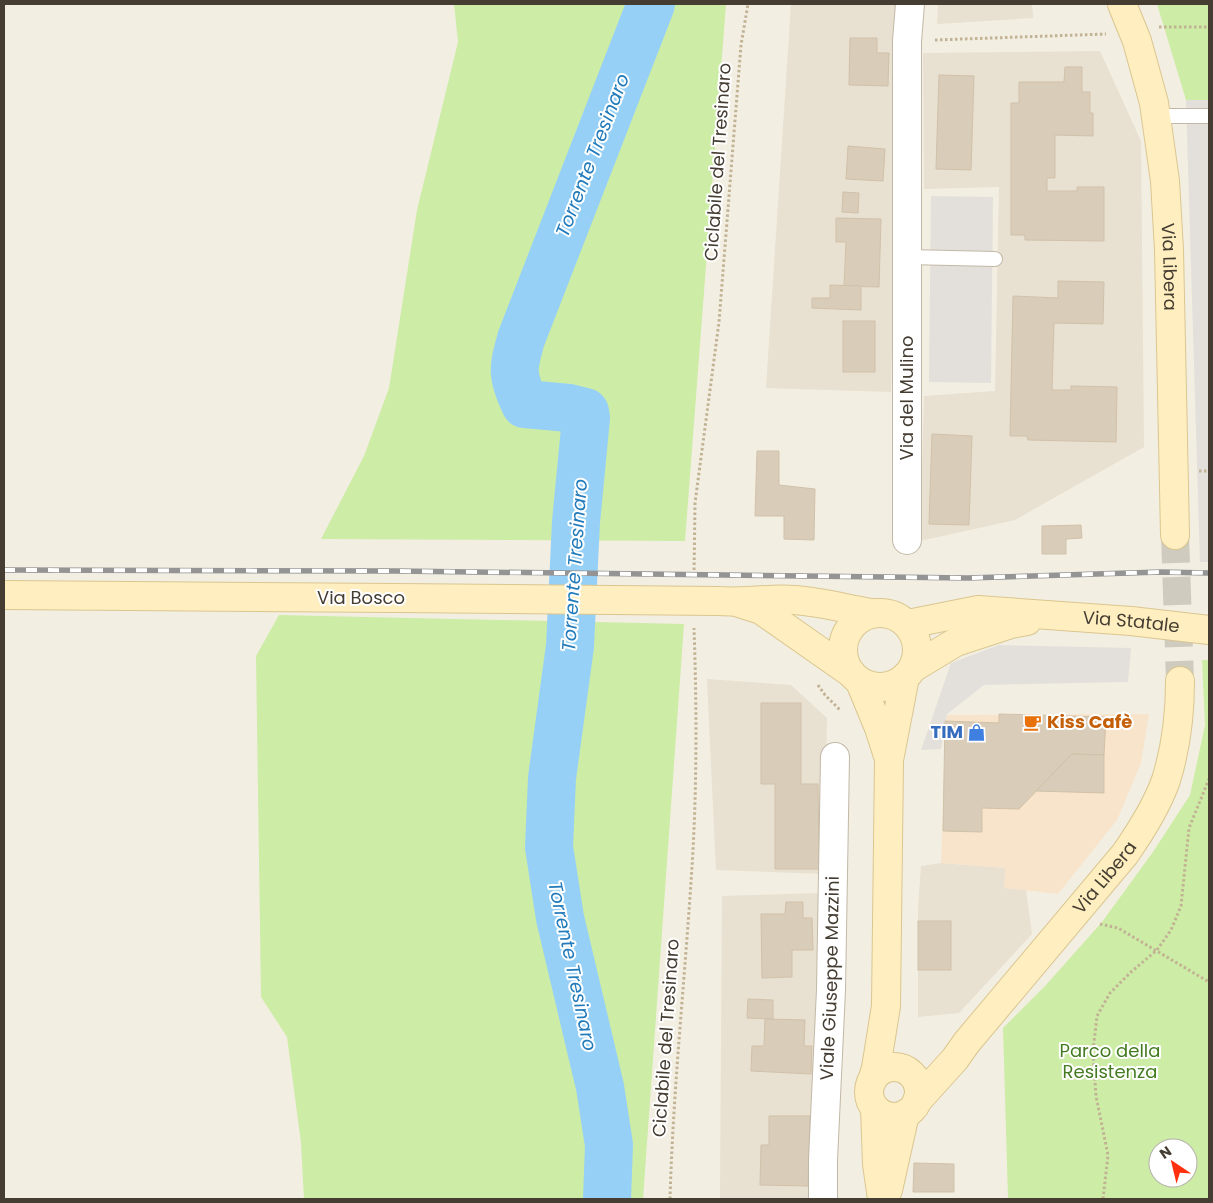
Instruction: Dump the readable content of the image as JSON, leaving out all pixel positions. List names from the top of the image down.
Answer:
{
  "streets": {
    "street": [
      "Via Libera",
      "Via del Mulino",
      "Via Bosco",
      "Via Statale",
      "Viale Giuseppe Mazzini"
    ],
    "path": ["Ciclabile del Tresinaro"]
  },
  "crossings": [
    ["Via Bosco", "Via Statale"]
  ],
  "water": ["Torrente Tresinaro"],
  "parks": ["Parco della Resistenza"],
  "places": {
    "cafe": ["Kiss Cafè"],
    "shop": ["TIM"]
  },
  "north": "top left"
}
